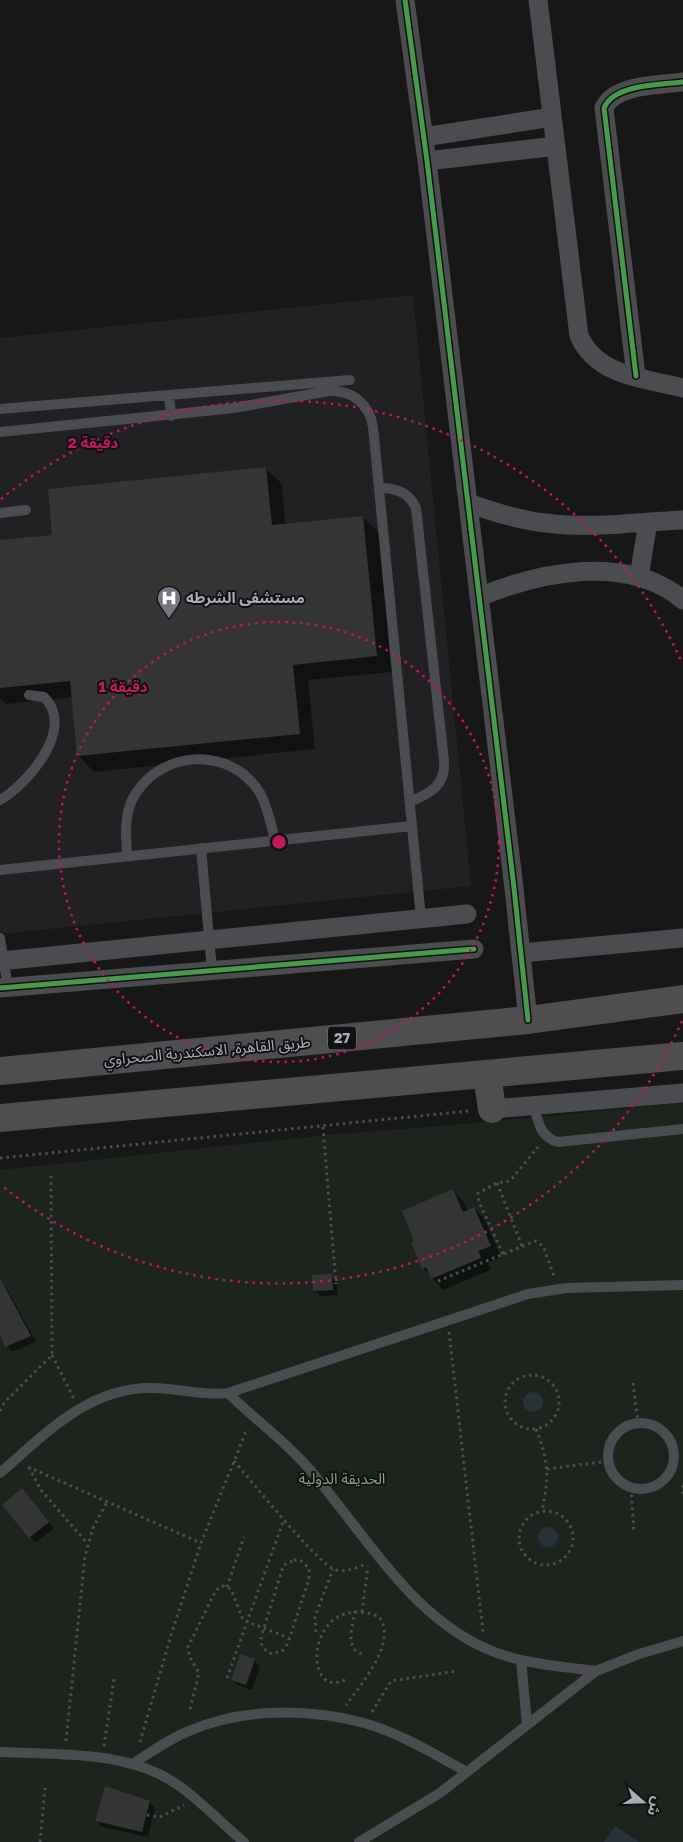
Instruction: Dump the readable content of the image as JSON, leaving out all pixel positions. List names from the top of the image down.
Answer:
{
  "streets": {
    "highway": ["27", "طريق القاهرة, الاسكندرية الصحراوي"]
  },
  "parks": ["الحديقة الدولية"],
  "places": {
    "hospital": ["مستشفى الشرطه"]
  },
  "north": "right",
  "rings": ["2 دقيقة", "1 دقيقة"]
}
